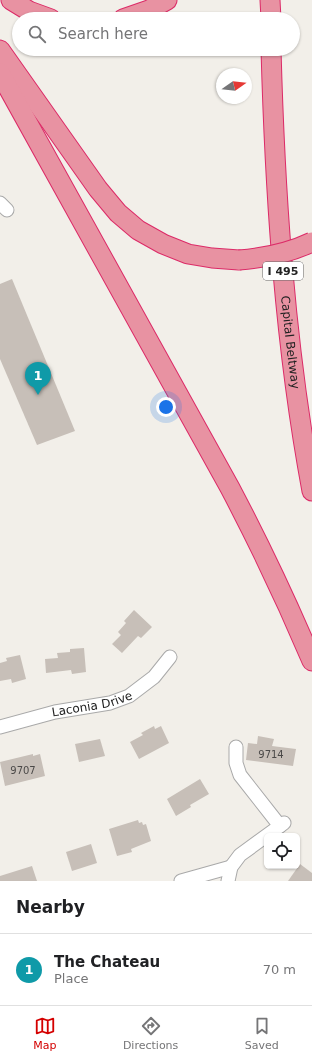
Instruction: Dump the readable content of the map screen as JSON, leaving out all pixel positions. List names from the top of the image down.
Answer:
{
  "streets": {
    "highway": ["I 495", "Capital Beltway"],
    "street": ["Laconia Drive"]
  },
  "house_numbers": ["9714", "9707"],
  "north": "right",
  "page": {
    "search": "Search here",
    "pins": "1",
    "heading": "Nearby",
    "list": [
      {
        "mark": "1",
        "name": "The Chateau",
        "note": "Place",
        "value": "70 m"
      }
    ],
    "nav": ["Map", "Directions", "Saved"]
  }
}
